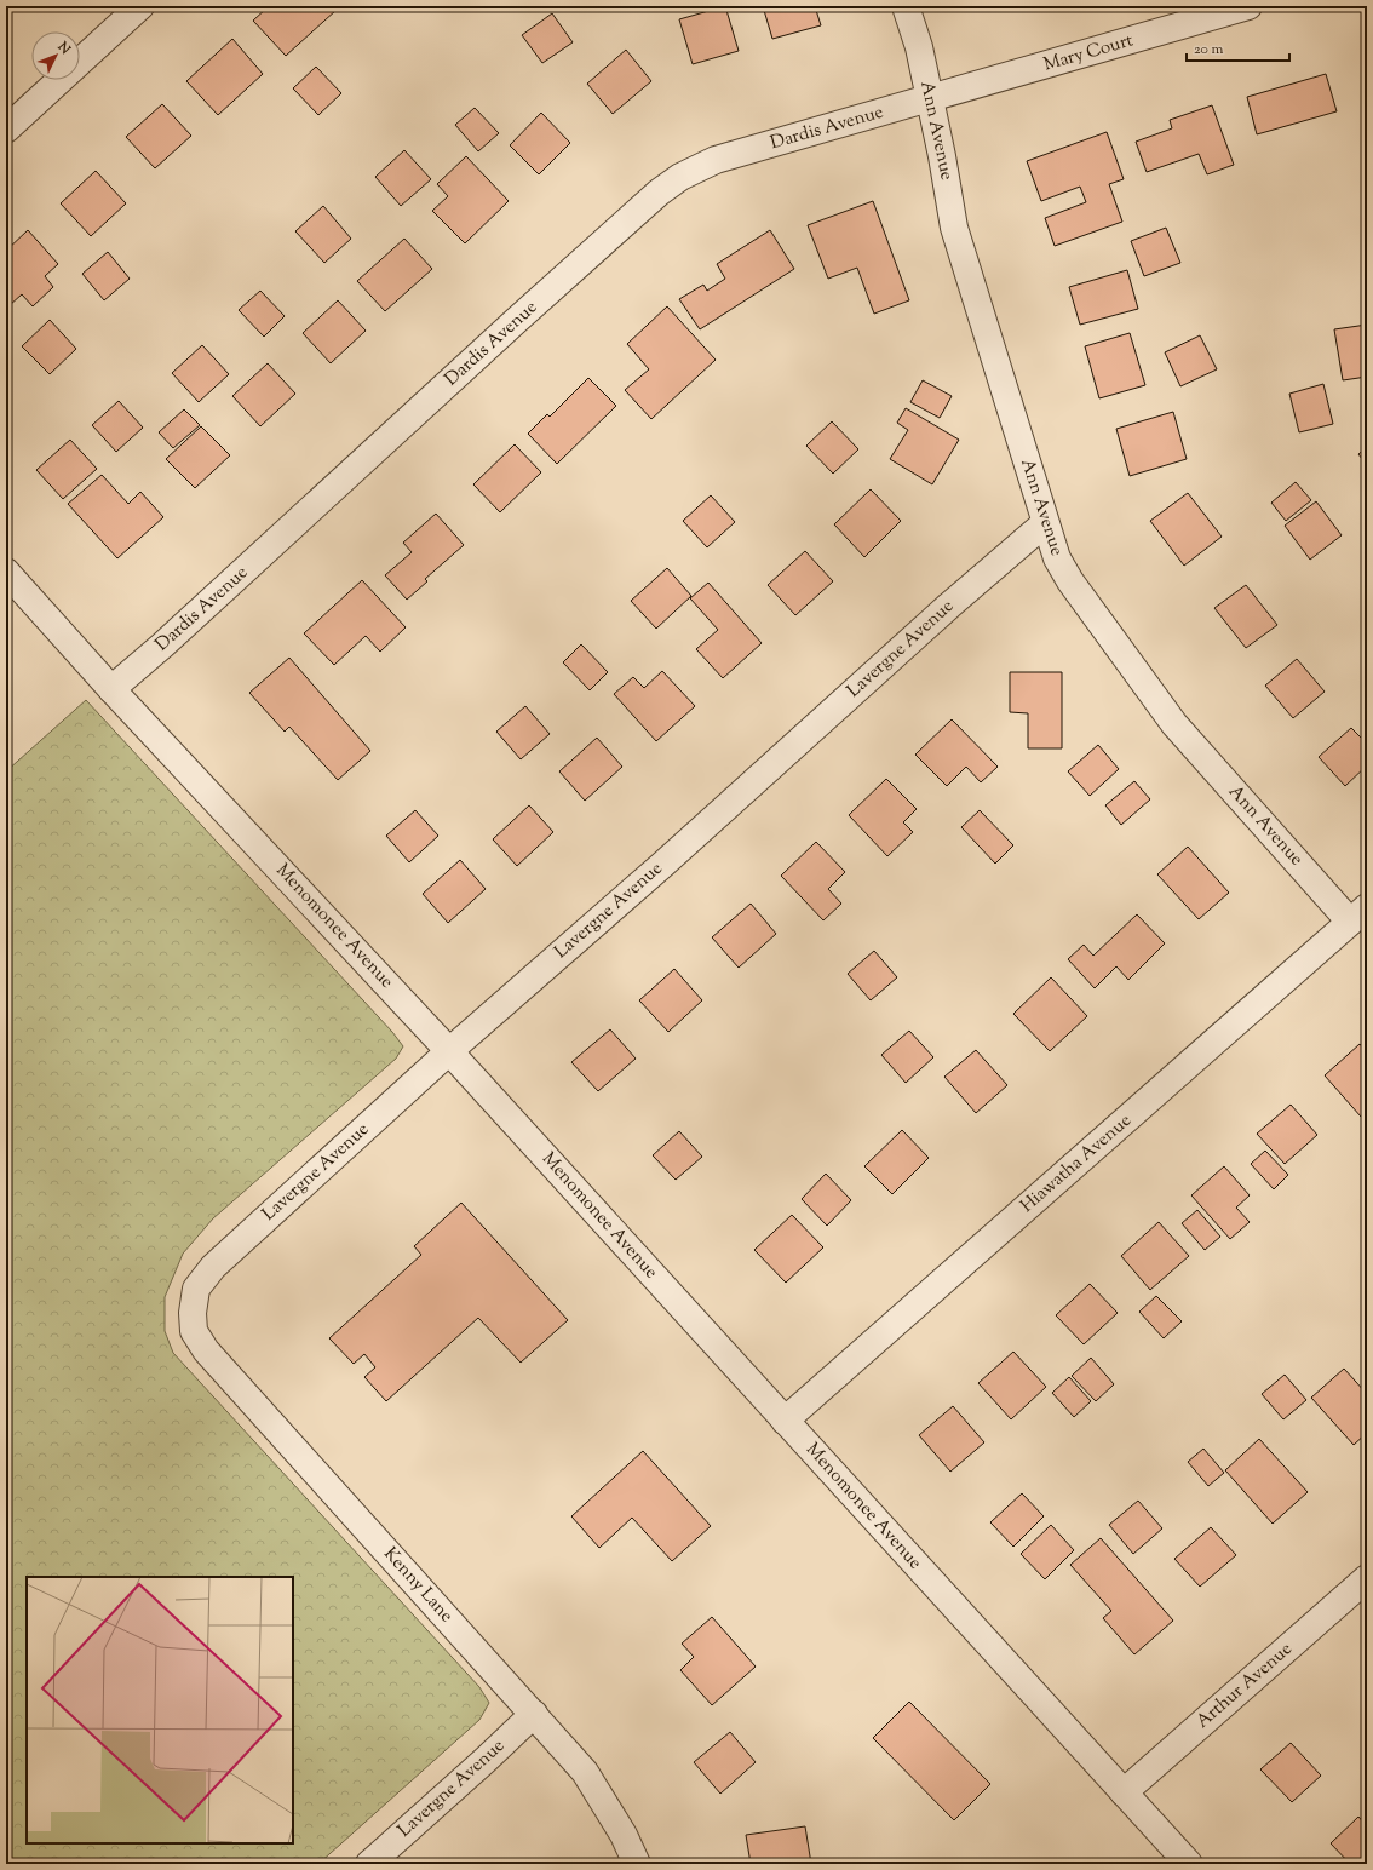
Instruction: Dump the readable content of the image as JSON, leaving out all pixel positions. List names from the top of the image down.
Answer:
{
  "streets": {
    "street": [
      "Mary Court",
      "Dardis Avenue",
      "Ann Avenue",
      "Lavergne Avenue",
      "Menomonee Avenue",
      "Hiawatha Avenue",
      "Kenny Lane",
      "Arthur Avenue"
    ]
  },
  "crossings": [
    ["Mary Court", "Dardis Avenue"],
    ["Mary Court", "Ann Avenue"],
    ["Dardis Avenue", "Ann Avenue"],
    ["Dardis Avenue", "Menomonee Avenue"],
    ["Ann Avenue", "Lavergne Avenue"],
    ["Ann Avenue", "Hiawatha Avenue"],
    ["Lavergne Avenue", "Menomonee Avenue"],
    ["Lavergne Avenue", "Kenny Lane"],
    ["Menomonee Avenue", "Hiawatha Avenue"],
    ["Menomonee Avenue", "Arthur Avenue"]
  ],
  "scale_bar": "20 m",
  "north": "top right"
}
